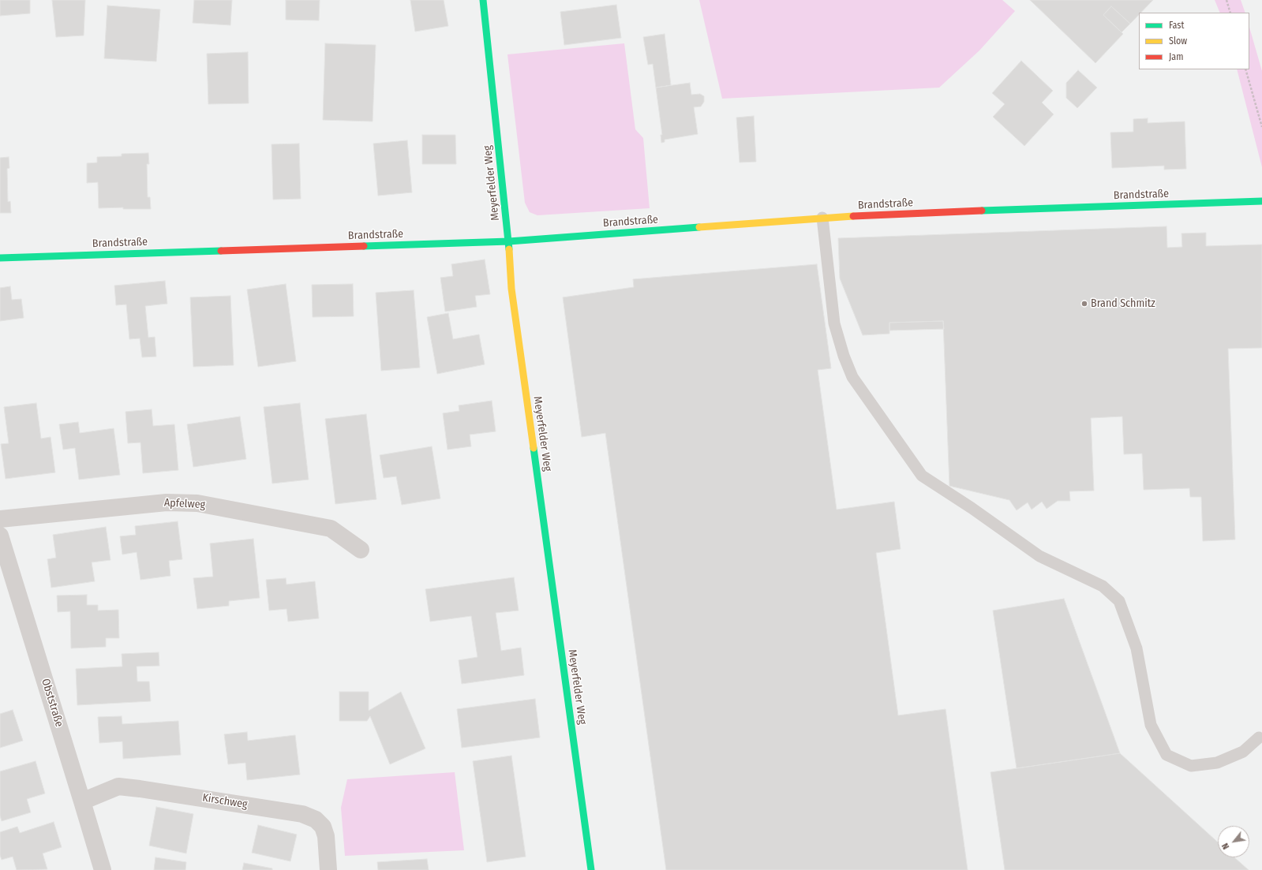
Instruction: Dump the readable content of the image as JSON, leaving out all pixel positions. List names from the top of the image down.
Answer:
{
  "streets": {
    "street": [
      "Meyerfelder Weg",
      "Brandstraße",
      "Apfelweg",
      "Obststraße",
      "Kirschweg"
    ]
  },
  "crossings": [
    ["Meyerfelder Weg", "Brandstraße"],
    ["Obststraße", "Kirschweg"]
  ],
  "places": ["Brand Schmitz"],
  "legend": ["Fast", "Slow", "Jam"],
  "north": "bottom left"
}
